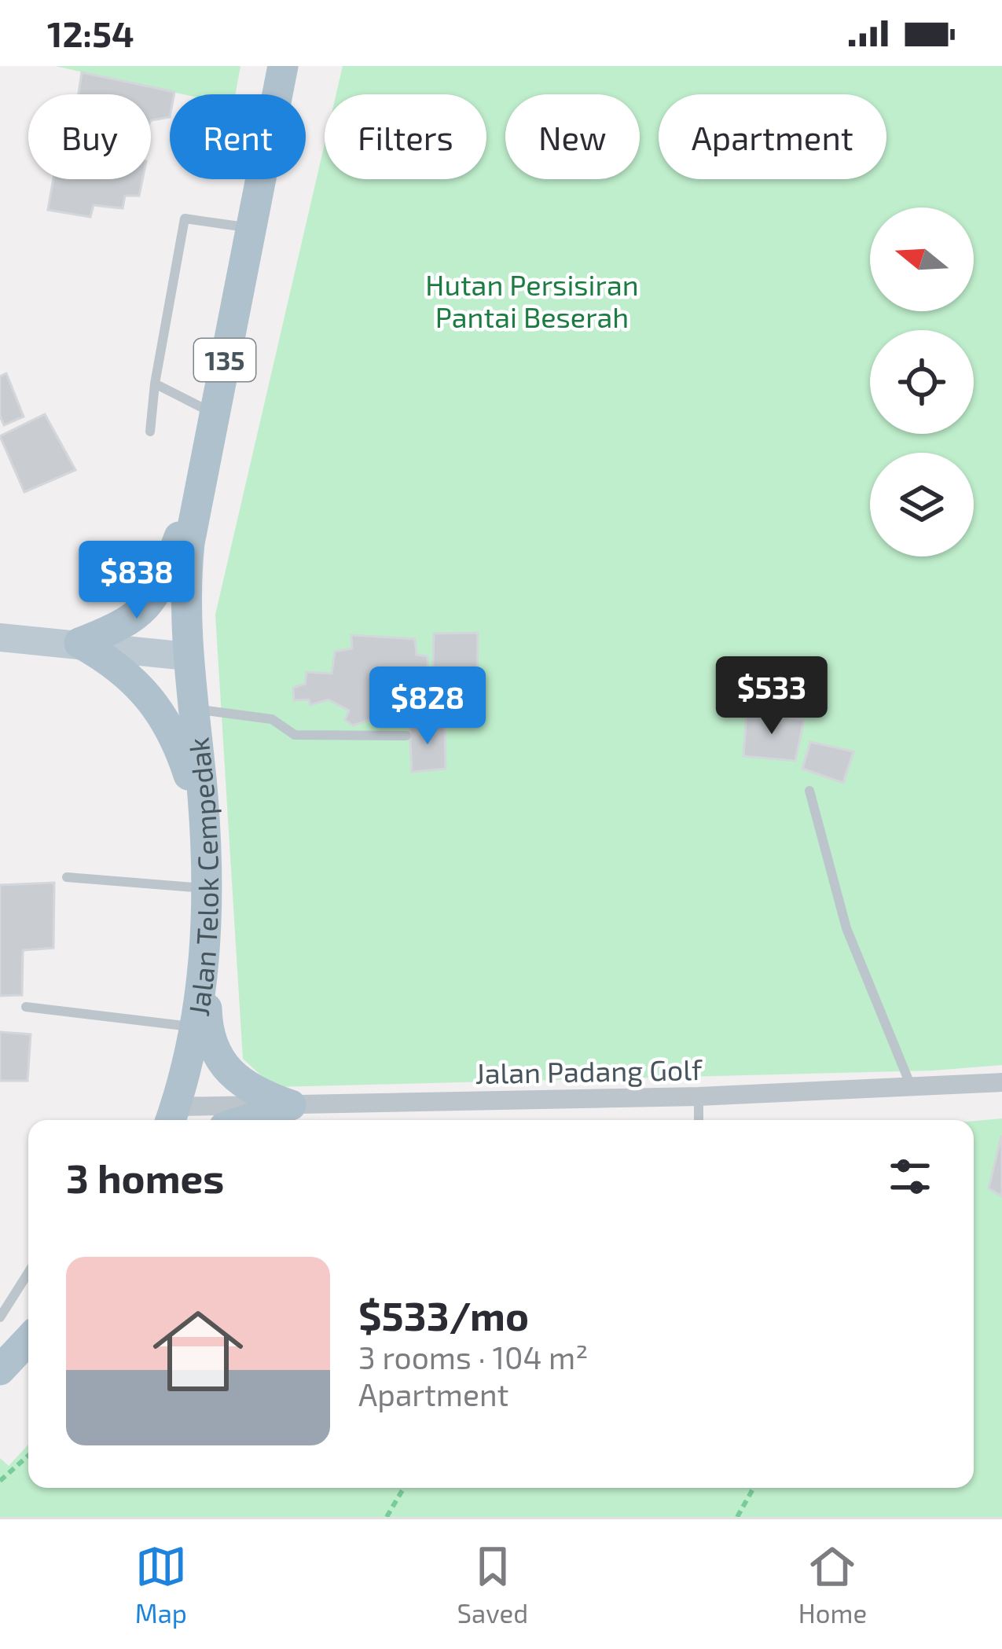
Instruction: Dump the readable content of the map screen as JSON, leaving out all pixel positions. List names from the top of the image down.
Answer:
{
  "streets": {
    "main road": ["135", "Jalan Telok Cempedak"],
    "street": ["Jalan Padang Golf"]
  },
  "crossings": [
    ["Jalan Telok Cempedak", "Jalan Padang Golf"]
  ],
  "parks": ["Hutan Persisiran Pantai Beserah"],
  "north": "left",
  "page": {
    "status": "12:54",
    "chip": [
      "Buy",
      "Rent",
      "Filters",
      "New",
      "Apartment"
    ],
    "price": ["$838", "$533", "$828"],
    "heading": "3 homes",
    "list": [
      {
        "name": "$533/mo",
        "note": "3 rooms · 104 m² · Apartment"
      }
    ],
    "tabs": ["Map", "Saved", "Home"]
  }
}
